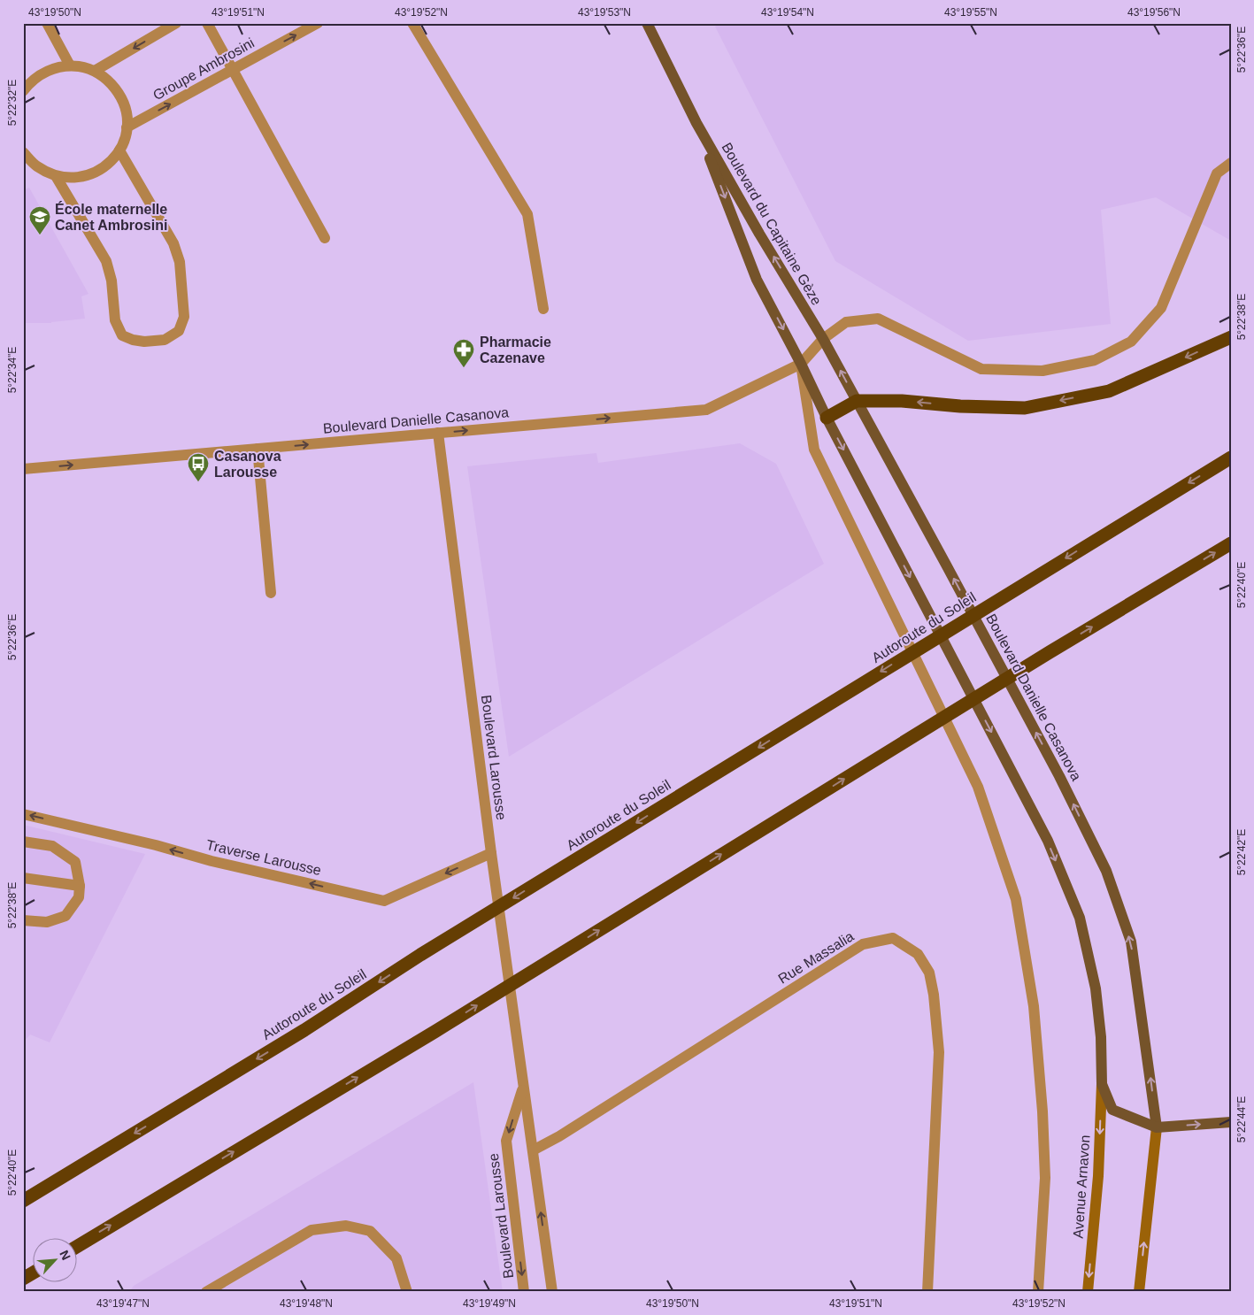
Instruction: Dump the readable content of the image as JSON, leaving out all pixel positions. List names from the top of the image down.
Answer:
{
  "streets": {
    "highway": ["Autoroute du Soleil"],
    "main road": ["Boulevard du Capitaine Gèze", "Boulevard Danielle Casanova", "Avenue Arnavon"],
    "street": [
      "Groupe Ambrosini",
      "Boulevard Larousse",
      "Traverse Larousse",
      "Rue Massalia"
    ]
  },
  "crossings": [
    ["Boulevard du Capitaine Gèze", "Boulevard Danielle Casanova"],
    ["Boulevard Danielle Casanova", "Boulevard Larousse"],
    ["Boulevard Larousse", "Traverse Larousse"],
    ["Boulevard Larousse", "Rue Massalia"]
  ],
  "one_way": ["Traverse Larousse"],
  "places": {
    "school or university": ["École maternelle Canet Ambrosini"],
    "pharmacy": ["Pharmacie Cazenave"],
    "bus stop": ["Casanova Larousse"]
  },
  "north": "top right",
  "coordinates": [
    "43°19'50\"N",
    "43°19'51\"N",
    "43°19'52\"N",
    "43°19'53\"N",
    "43°19'54\"N",
    "43°19'55\"N",
    "43°19'56\"N",
    "5°22'36\"E",
    "5°22'32\"E",
    "5°22'38\"E",
    "5°22'34\"E",
    "5°22'40\"E",
    "5°22'42\"E",
    "5°22'44\"E",
    "43°19'47\"N",
    "43°19'48\"N",
    "43°19'49\"N"
  ]
}
